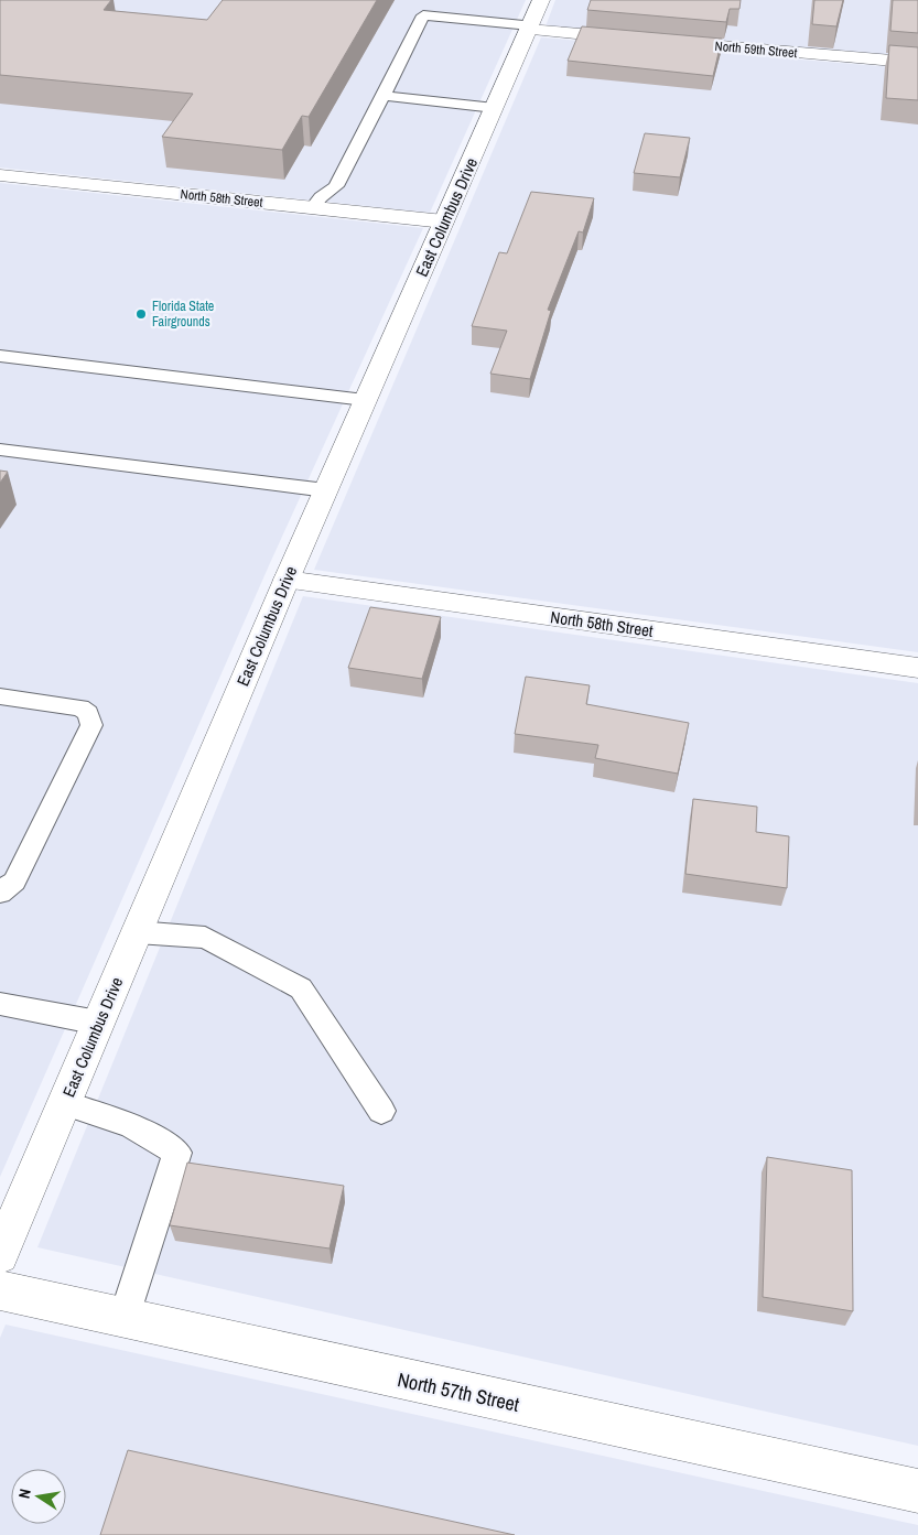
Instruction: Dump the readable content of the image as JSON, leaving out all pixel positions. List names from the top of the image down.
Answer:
{
  "streets": {
    "street": [
      "North 59th Street",
      "North 58th Street",
      "East Columbus Drive",
      "North 57th Street"
    ]
  },
  "crossings": [
    ["North 58th Street", "East Columbus Drive"]
  ],
  "places": ["Florida State Fairgrounds"],
  "north": "left"
}
